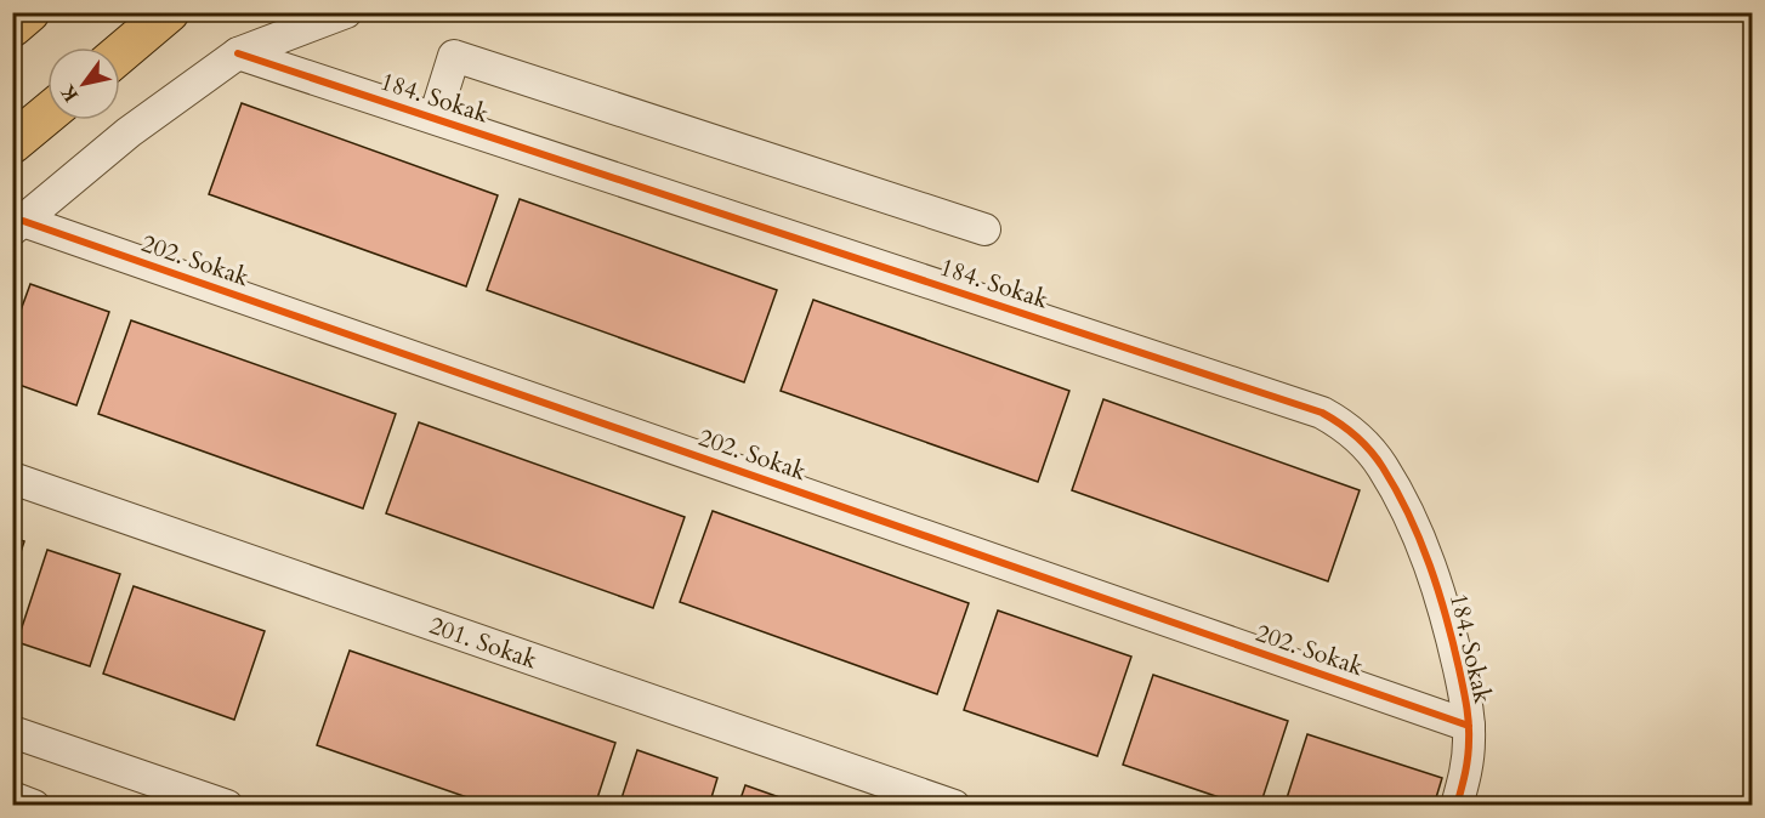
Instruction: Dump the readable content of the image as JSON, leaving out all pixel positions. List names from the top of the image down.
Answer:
{
  "streets": {
    "street": ["184. Sokak", "202. Sokak", "201. Sokak"]
  },
  "crossings": [
    ["184. Sokak", "202. Sokak"]
  ],
  "north": "bottom left"
}
